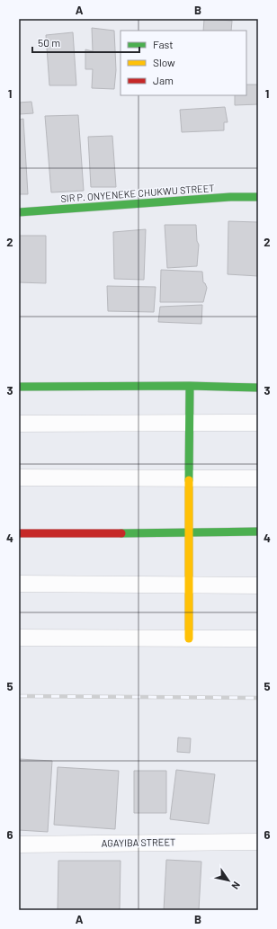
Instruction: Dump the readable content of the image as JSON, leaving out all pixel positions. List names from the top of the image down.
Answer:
{
  "streets": {
    "street": ["SIR P. ONYENEKE CHUKWU STREET", "AGAYIBA STREET"]
  },
  "legend": ["Fast", "Slow", "Jam"],
  "scale_bar": "50 m",
  "north": "bottom right",
  "grid": {
    "columns": ["A", "B"],
    "rows": [
      "1",
      "2",
      "3",
      "4",
      "5",
      "6"
    ]
  }
}
